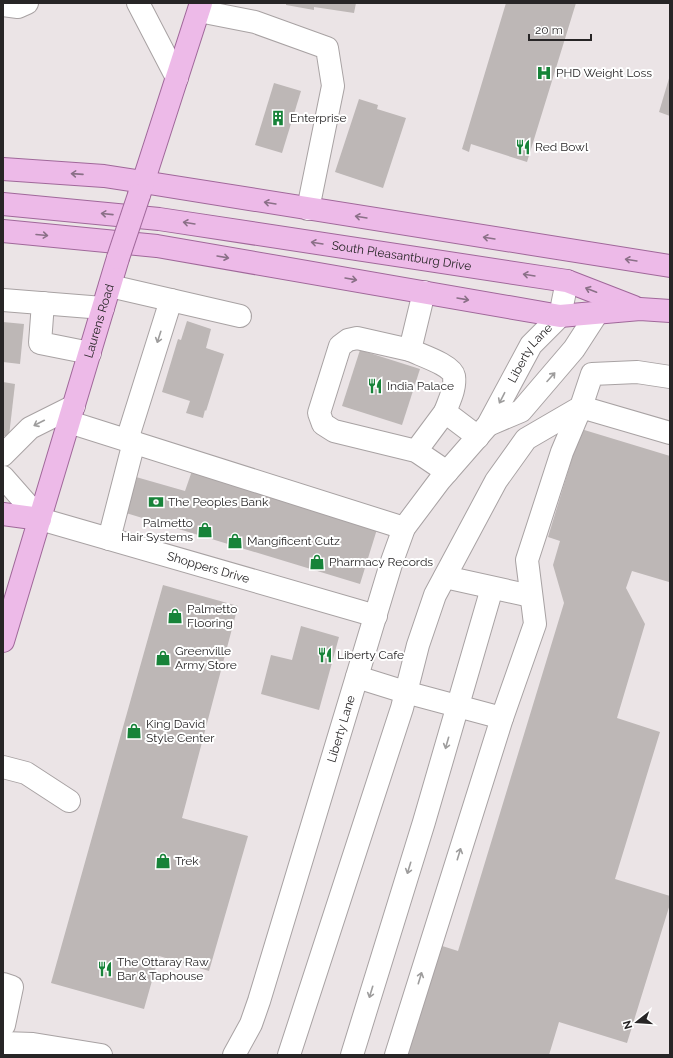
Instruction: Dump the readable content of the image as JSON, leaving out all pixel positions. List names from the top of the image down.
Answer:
{
  "streets": {
    "main road": ["South Pleasantburg Drive", "Laurens Road"],
    "street": ["Liberty Lane", "Shoppers Drive"]
  },
  "crossings": [
    ["South Pleasantburg Drive", "Liberty Lane"],
    ["Laurens Road", "Shoppers Drive"],
    ["Liberty Lane", "Shoppers Drive"]
  ],
  "places": {
    "hospital": ["PHD Weight Loss"],
    "building": ["Enterprise"],
    "restaurant": [
      "Red Bowl",
      "India Palace",
      "Liberty Cafe",
      "The Ottaray Raw Bar & Taphouse"
    ],
    "bank": ["The Peoples Bank"],
    "shop": [
      "Palmetto Hair Systems",
      "Mangificent Cutz",
      "Pharmacy Records",
      "Palmetto Flooring",
      "Greenville Army Store",
      "King David Style Center",
      "Trek"
    ]
  },
  "scale_bar": "20 m",
  "north": "left"
}
